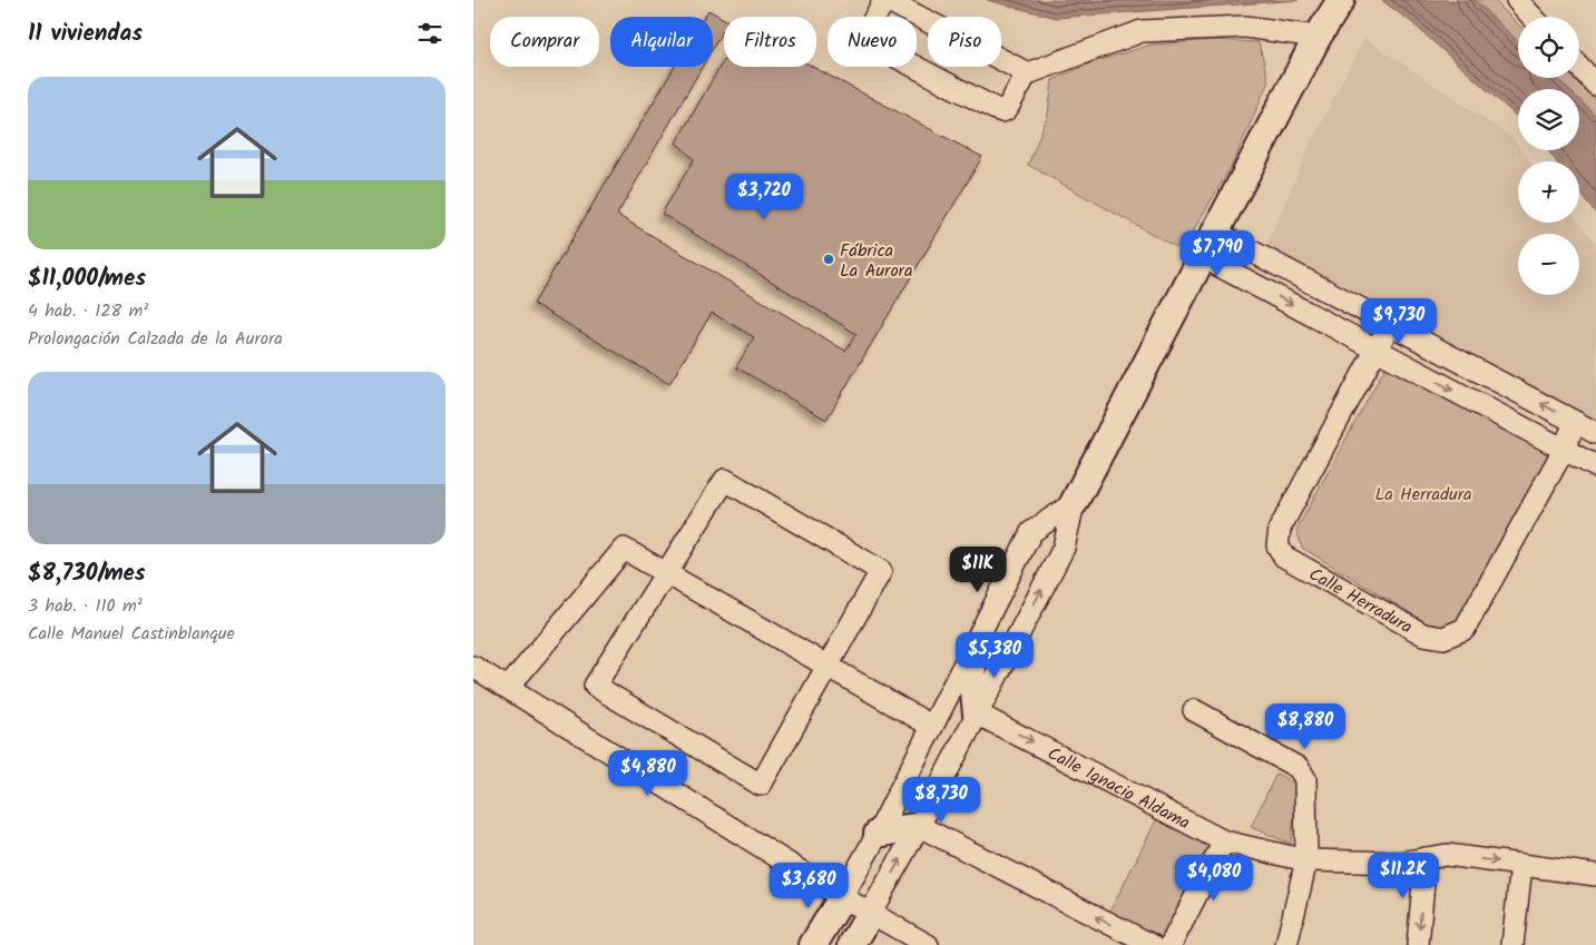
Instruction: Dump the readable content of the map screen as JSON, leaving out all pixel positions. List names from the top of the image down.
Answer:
{
  "streets": {
    "street": ["Calle Herradura", "Calle Ignacio Aldama"]
  },
  "parks": ["La Herradura"],
  "places": ["Fábrica La Aurora"],
  "page": {
    "heading": "11 viviendas",
    "map_buttons": ["+", "−"],
    "chip": [
      "Comprar",
      "Alquilar",
      "Filtros",
      "Nuevo",
      "Piso"
    ],
    "list": [
      {
        "name": "$11,000/mes",
        "note": "4 hab. · 128 m² · Prolongación Calzada de la Aurora"
      },
      {
        "name": "$8,730/mes",
        "note": "3 hab. · 110 m² · Calle Manuel Castinblanque"
      }
    ],
    "price": [
      "$3,720",
      "$7,790",
      "$9,730",
      "$11K",
      "$5,380",
      "$8,880",
      "$4,880",
      "$8,730",
      "$11.2K",
      "$4,080",
      "$3,680"
    ]
  }
}
